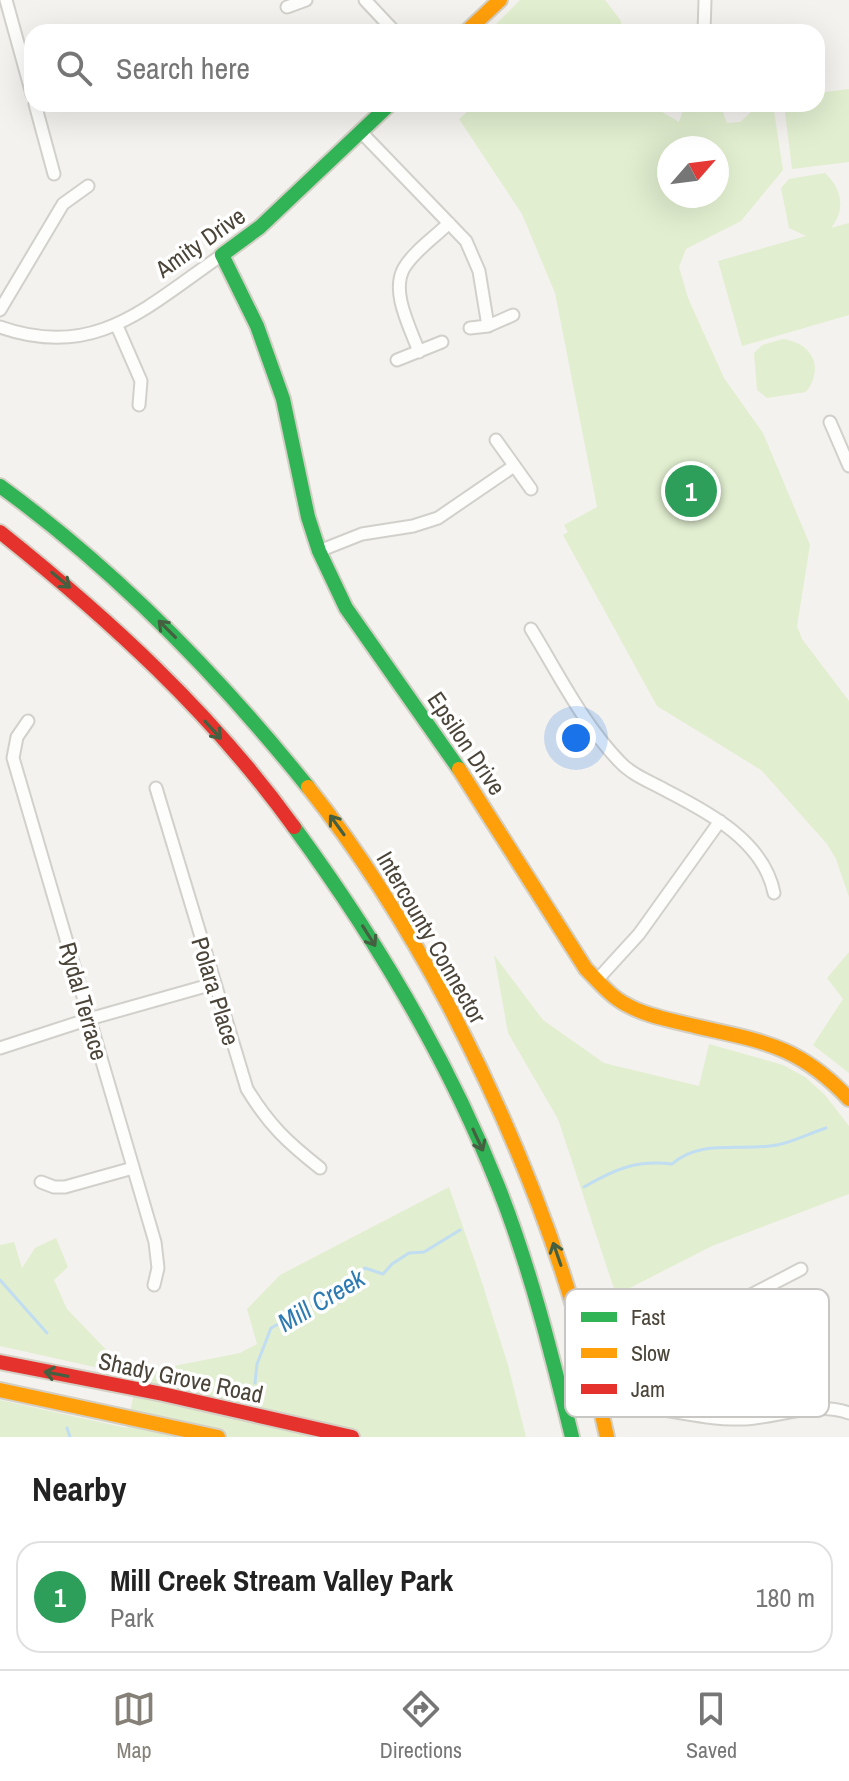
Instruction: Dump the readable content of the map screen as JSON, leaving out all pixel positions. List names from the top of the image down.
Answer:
{
  "streets": {
    "main road": [
      "Amity Drive",
      "Epsilon Drive",
      "Intercounty Connector",
      "Shady Grove Road"
    ],
    "street": ["Polara Place", "Rydal Terrace"]
  },
  "crossings": [
    ["Amity Drive", "Epsilon Drive"]
  ],
  "water": ["Mill Creek"],
  "legend": ["Fast", "Slow", "Jam"],
  "north": "top right",
  "page": {
    "search": "Search here",
    "pins": "1",
    "heading": "Nearby",
    "list": [
      {
        "mark": "1",
        "name": "Mill Creek Stream Valley Park",
        "note": "Park",
        "value": "180 m"
      }
    ],
    "nav": ["Map", "Directions", "Saved"]
  }
}
